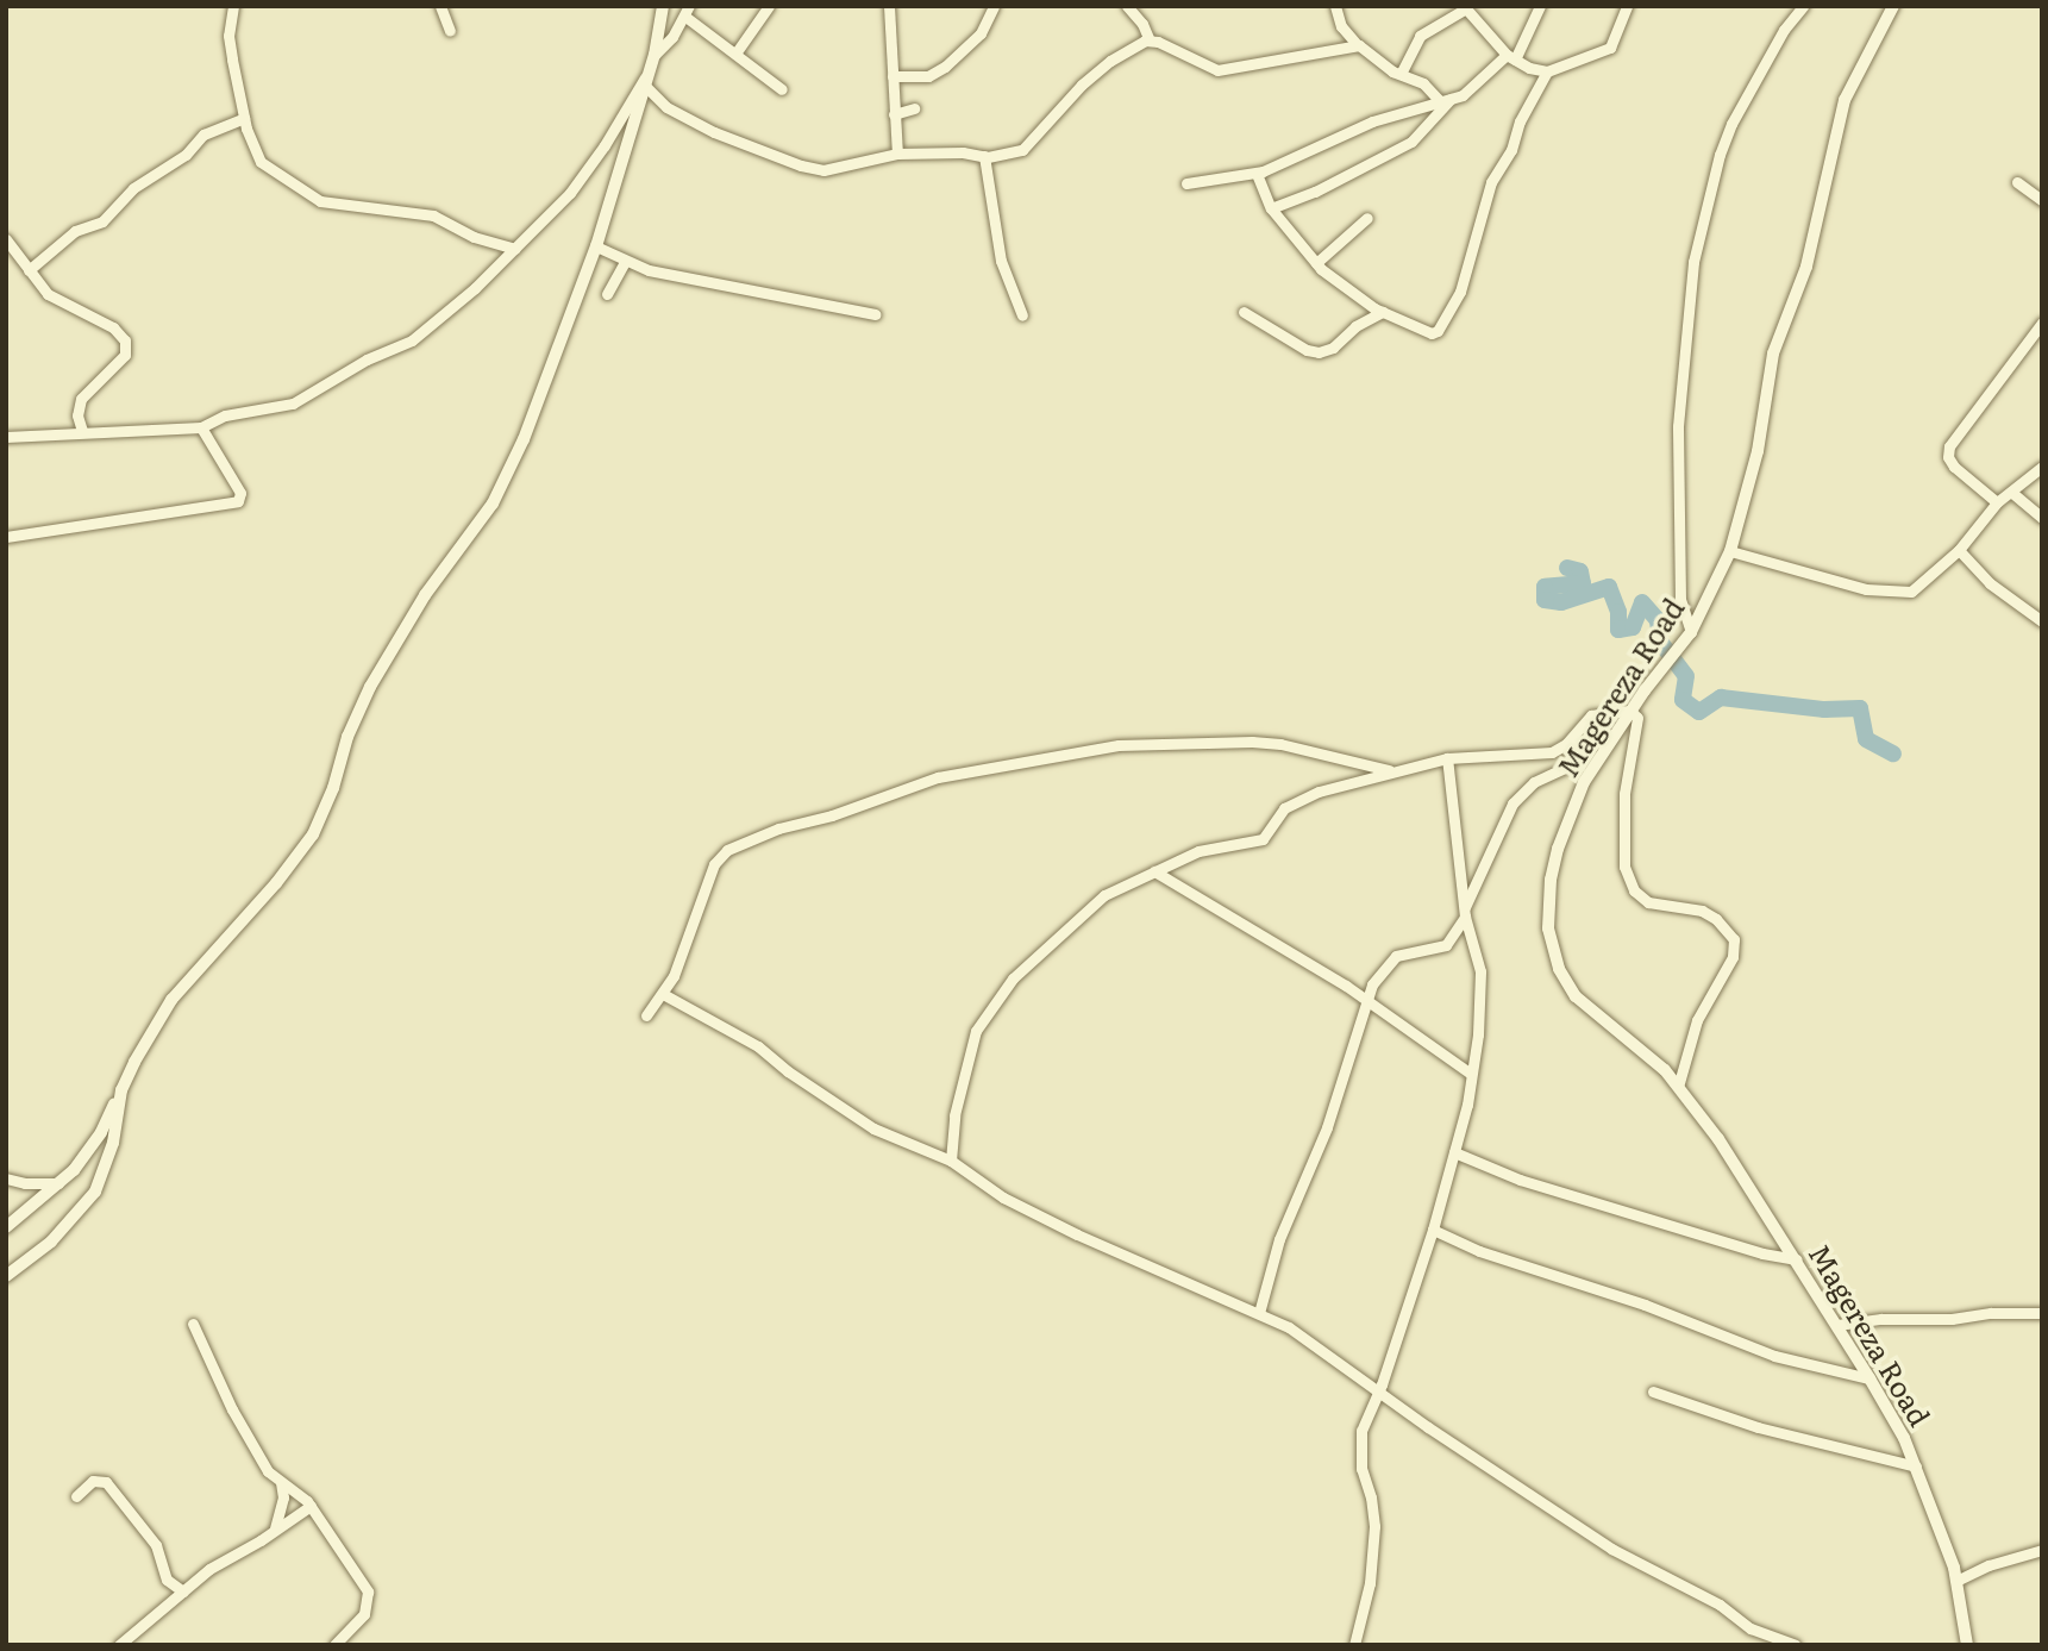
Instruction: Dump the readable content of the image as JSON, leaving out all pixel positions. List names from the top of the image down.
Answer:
{
  "streets": {
    "street": ["Magereza Road"]
  }
}
